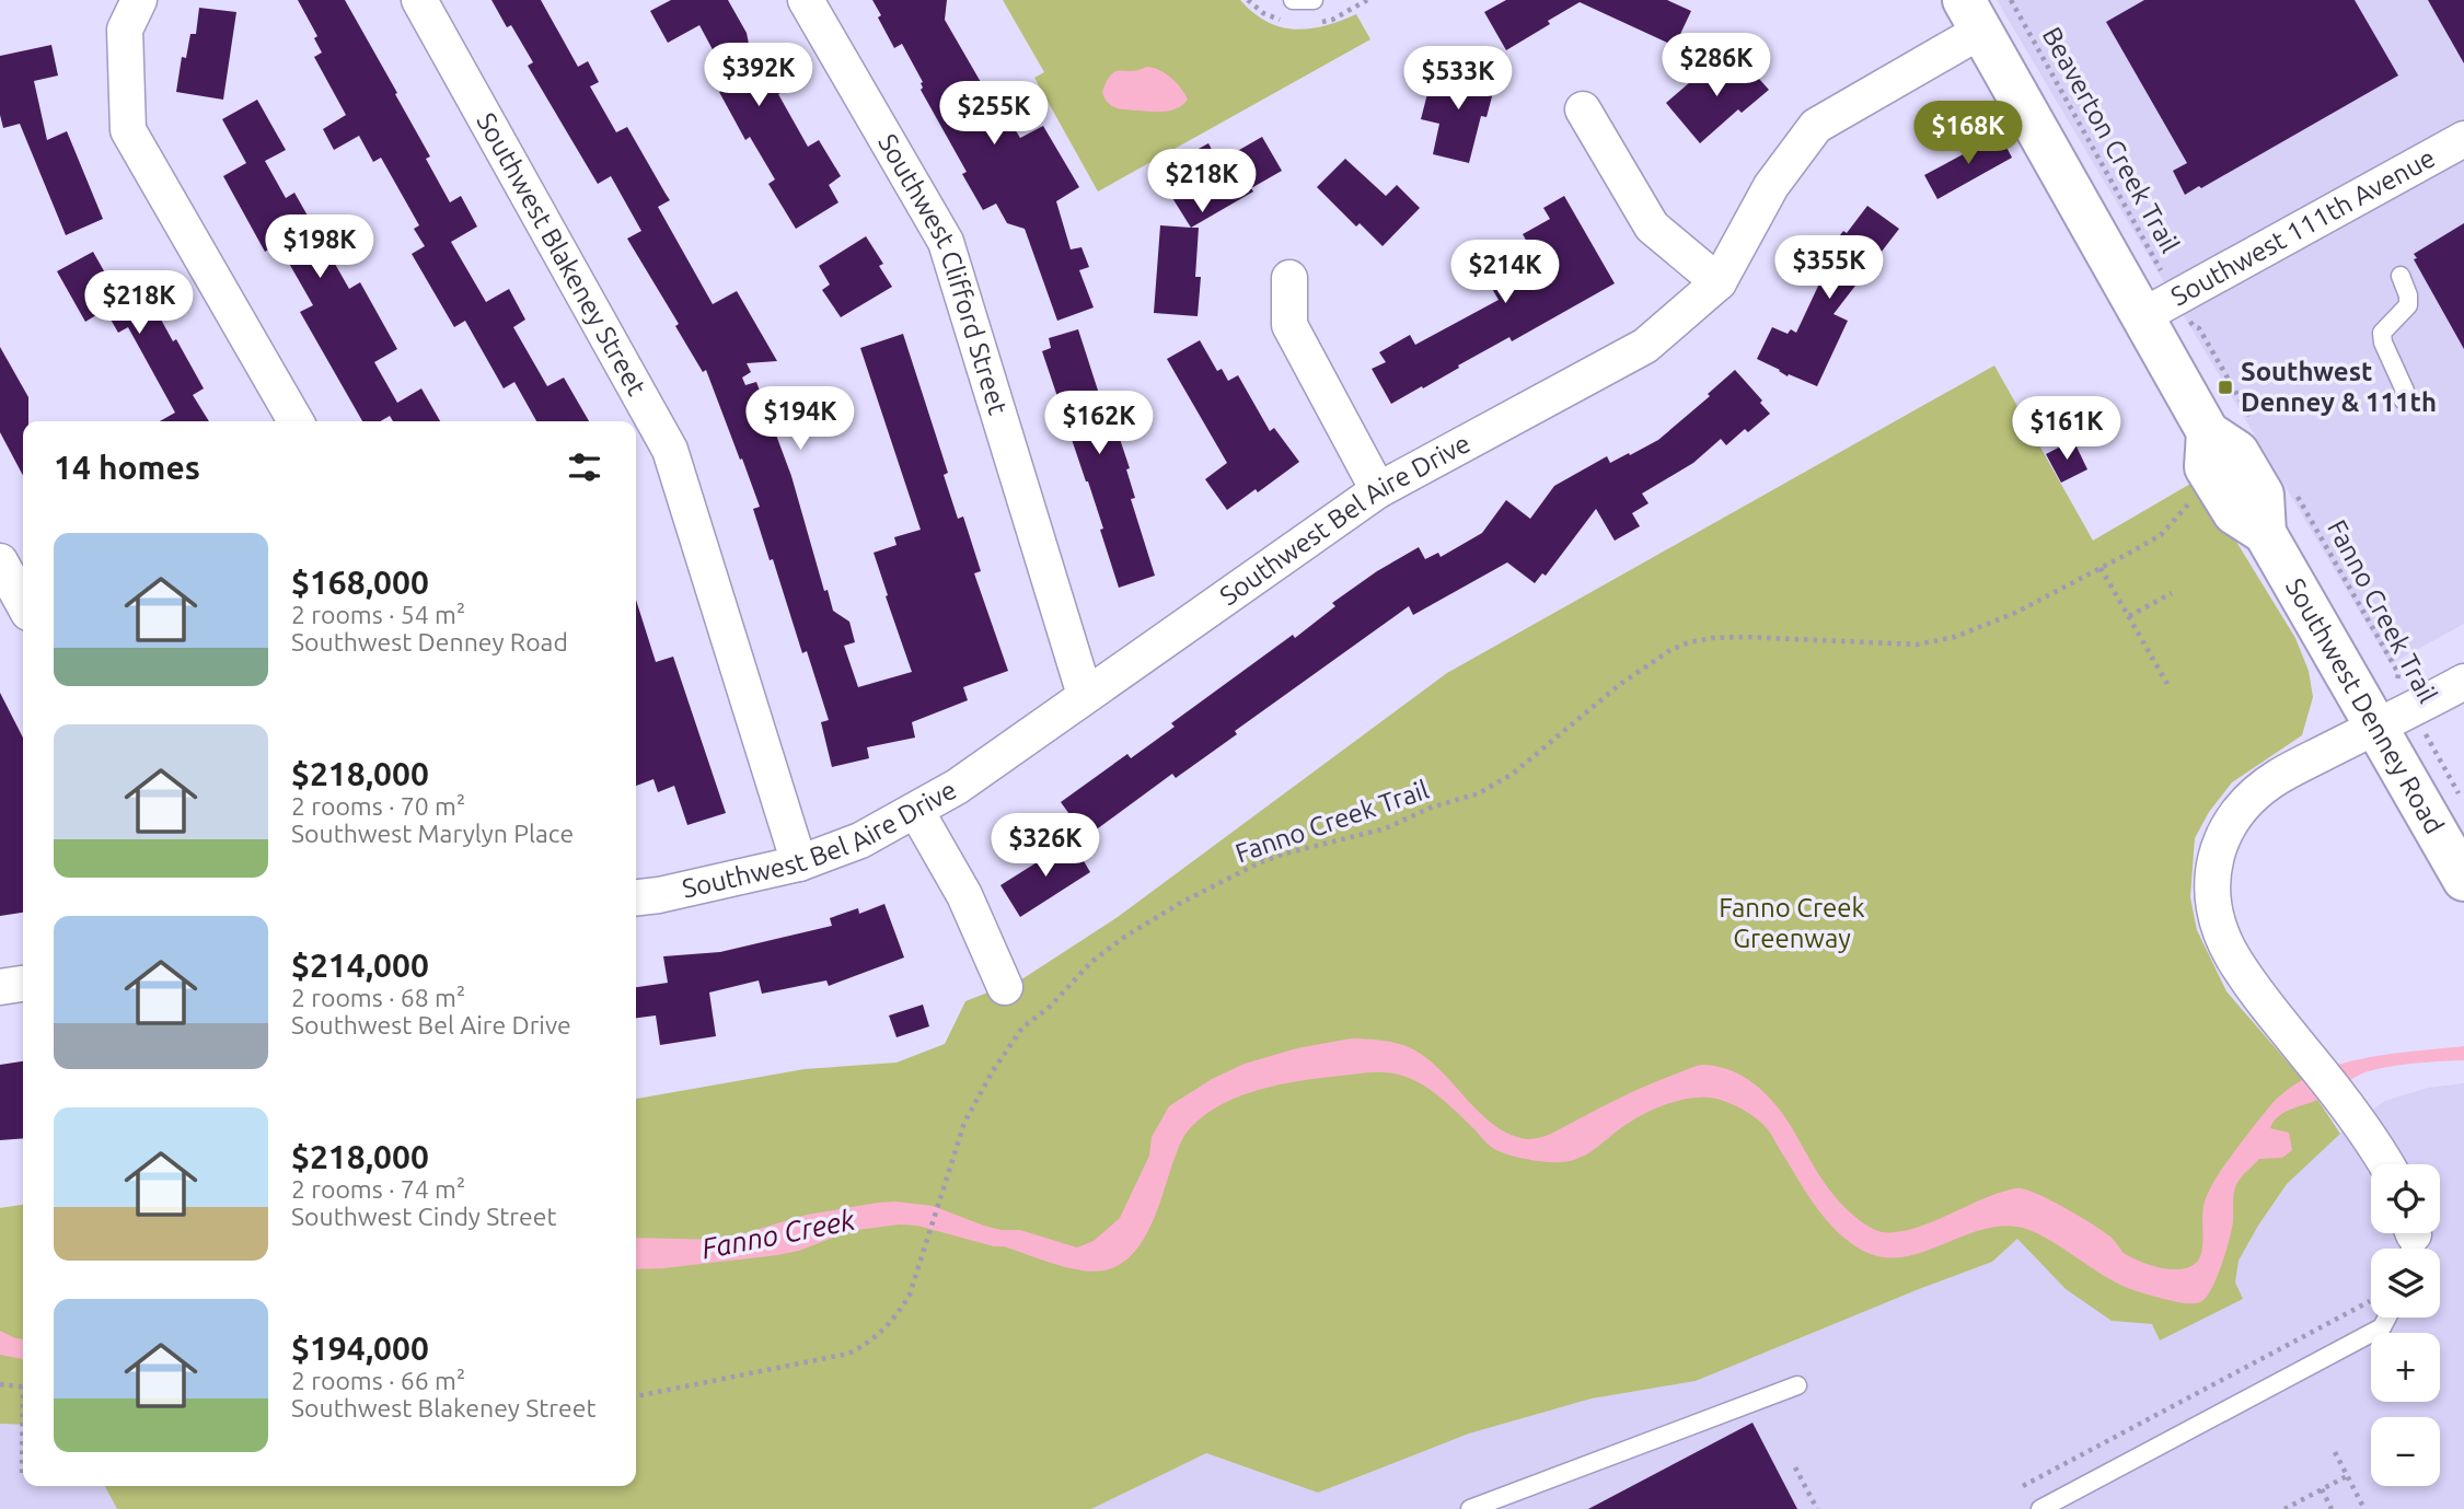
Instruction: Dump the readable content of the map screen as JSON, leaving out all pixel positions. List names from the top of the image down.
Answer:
{
  "streets": {
    "street": [
      "Southwest 111th Avenue",
      "Southwest Blakeney Street",
      "Southwest Clifford Street",
      "Southwest Bel Aire Drive",
      "Southwest Denney Road"
    ],
    "path": ["Beaverton Creek Trail", "Fanno Creek Trail"]
  },
  "crossings": [
    ["Beaverton Creek Trail", "Southwest 111th Avenue"],
    ["Beaverton Creek Trail", "Southwest Denney Road"],
    ["Southwest 111th Avenue", "Southwest Denney Road"],
    ["Southwest Blakeney Street", "Southwest Bel Aire Drive"],
    ["Southwest Clifford Street", "Southwest Bel Aire Drive"],
    ["Southwest Bel Aire Drive", "Southwest Denney Road"],
    ["Fanno Creek Trail", "Southwest Denney Road"]
  ],
  "water": ["Fanno Creek"],
  "parks": ["Fanno Creek Greenway"],
  "places": {
    "transit": ["Southwest Denney & 111th"]
  },
  "page": {
    "price": [
      "$286K",
      "$392K",
      "$533K",
      "$255K",
      "$168K",
      "$218K",
      "$198K",
      "$355K",
      "$214K",
      "$218K",
      "$194K",
      "$162K",
      "$161K",
      "$326K"
    ],
    "heading": "14 homes",
    "list": [
      {
        "name": "$168,000",
        "note": "2 rooms · 54 m² · Southwest Denney Road"
      },
      {
        "name": "$218,000",
        "note": "2 rooms · 70 m² · Southwest Marylyn Place"
      },
      {
        "name": "$214,000",
        "note": "2 rooms · 68 m² · Southwest Bel Aire Drive"
      },
      {
        "name": "$218,000",
        "note": "2 rooms · 74 m² · Southwest Cindy Street"
      },
      {
        "name": "$194,000",
        "note": "2 rooms · 66 m² · Southwest Blakeney Street"
      }
    ],
    "map_buttons": ["+", "−"]
  }
}
